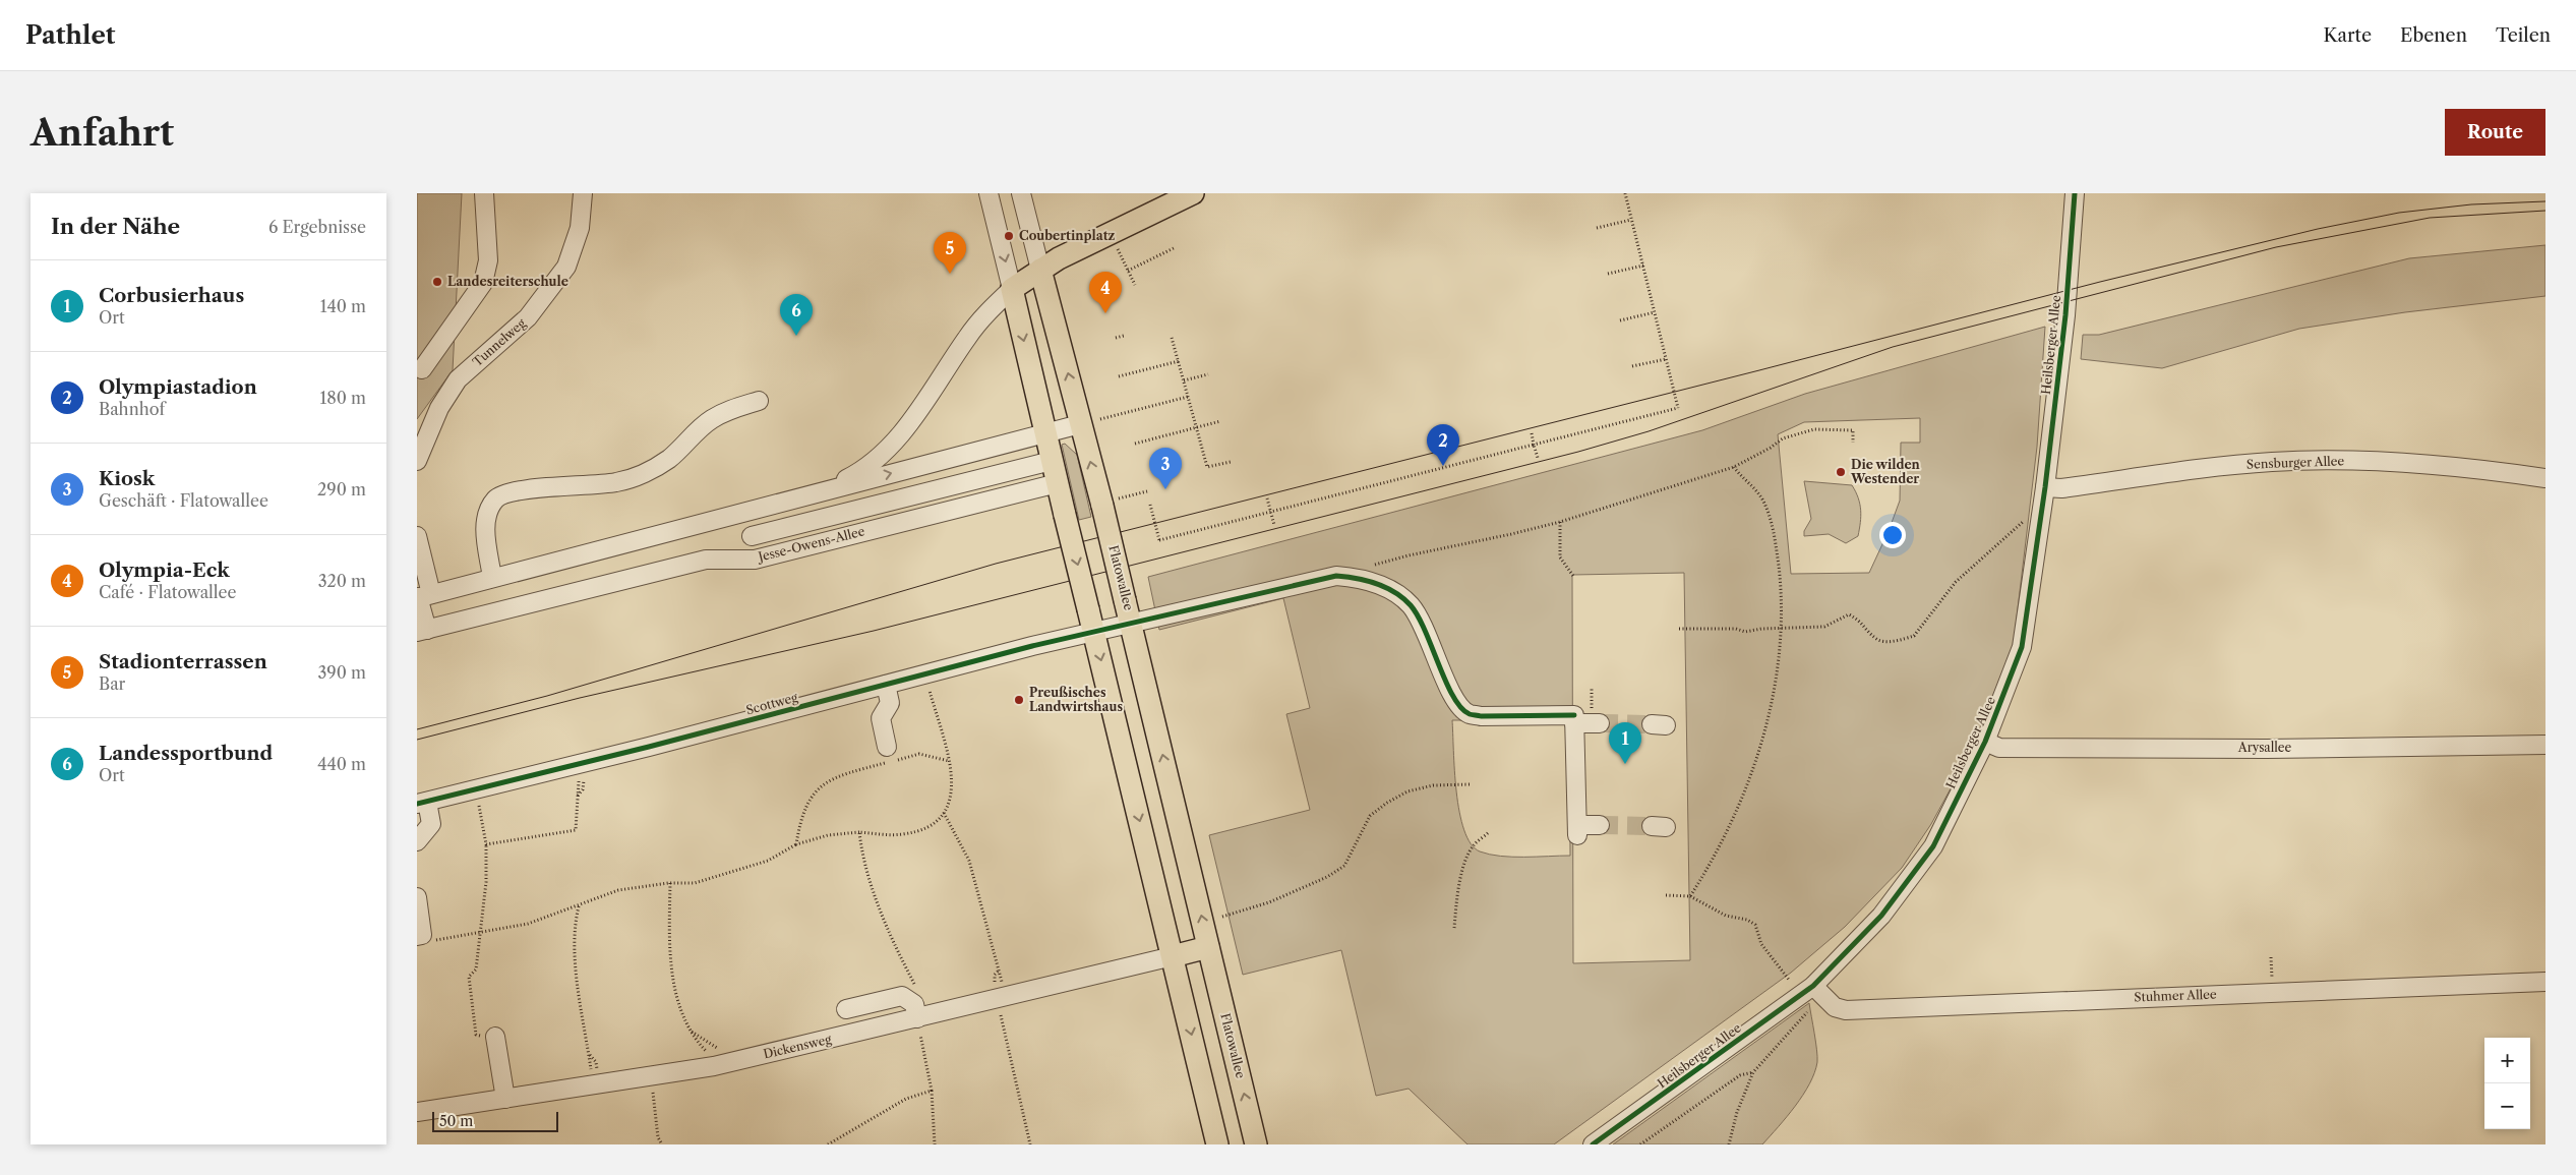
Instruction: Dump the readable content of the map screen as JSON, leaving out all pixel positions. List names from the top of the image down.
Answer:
{
  "streets": {
    "main road": ["Flatowallee"],
    "street": [
      "Tunnelweg",
      "Heilsberger Allee",
      "Sensburger Allee",
      "Jesse-Owens-Allee",
      "Scottweg",
      "Arysallee",
      "Stuhmer Allee",
      "Dickensweg"
    ]
  },
  "crossings": [
    ["Heilsberger Allee", "Sensburger Allee"],
    ["Heilsberger Allee", "Arysallee"],
    ["Heilsberger Allee", "Stuhmer Allee"],
    ["Flatowallee", "Scottweg"]
  ],
  "places": [
    "Coubertinplatz",
    "Landesreiterschule",
    "Die wilden Westender",
    "Preußisches Landwirtshaus"
  ],
  "scale_bar": "50 m",
  "page": {
    "header": "Pathlet",
    "nav": ["Karte", "Ebenen", "Teilen"],
    "buttons": "Route",
    "title": "Anfahrt",
    "heading": ["In der Nähe", "6 Ergebnisse"],
    "pins": [
      "5",
      "4",
      "6",
      "2",
      "3",
      "1"
    ],
    "list": [
      {
        "mark": "1",
        "name": "Corbusierhaus",
        "note": "Ort",
        "value": "140 m"
      },
      {
        "mark": "2",
        "name": "Olympiastadion",
        "note": "Bahnhof",
        "value": "180 m"
      },
      {
        "mark": "3",
        "name": "Kiosk",
        "note": "Geschäft · Flatowallee",
        "value": "290 m"
      },
      {
        "mark": "4",
        "name": "Olympia-Eck",
        "note": "Café · Flatowallee",
        "value": "320 m"
      },
      {
        "mark": "5",
        "name": "Stadionterrassen",
        "note": "Bar",
        "value": "390 m"
      },
      {
        "mark": "6",
        "name": "Landessportbund",
        "note": "Ort",
        "value": "440 m"
      }
    ],
    "map_buttons": ["+", "−"],
    "scale": "50 m"
  }
}
